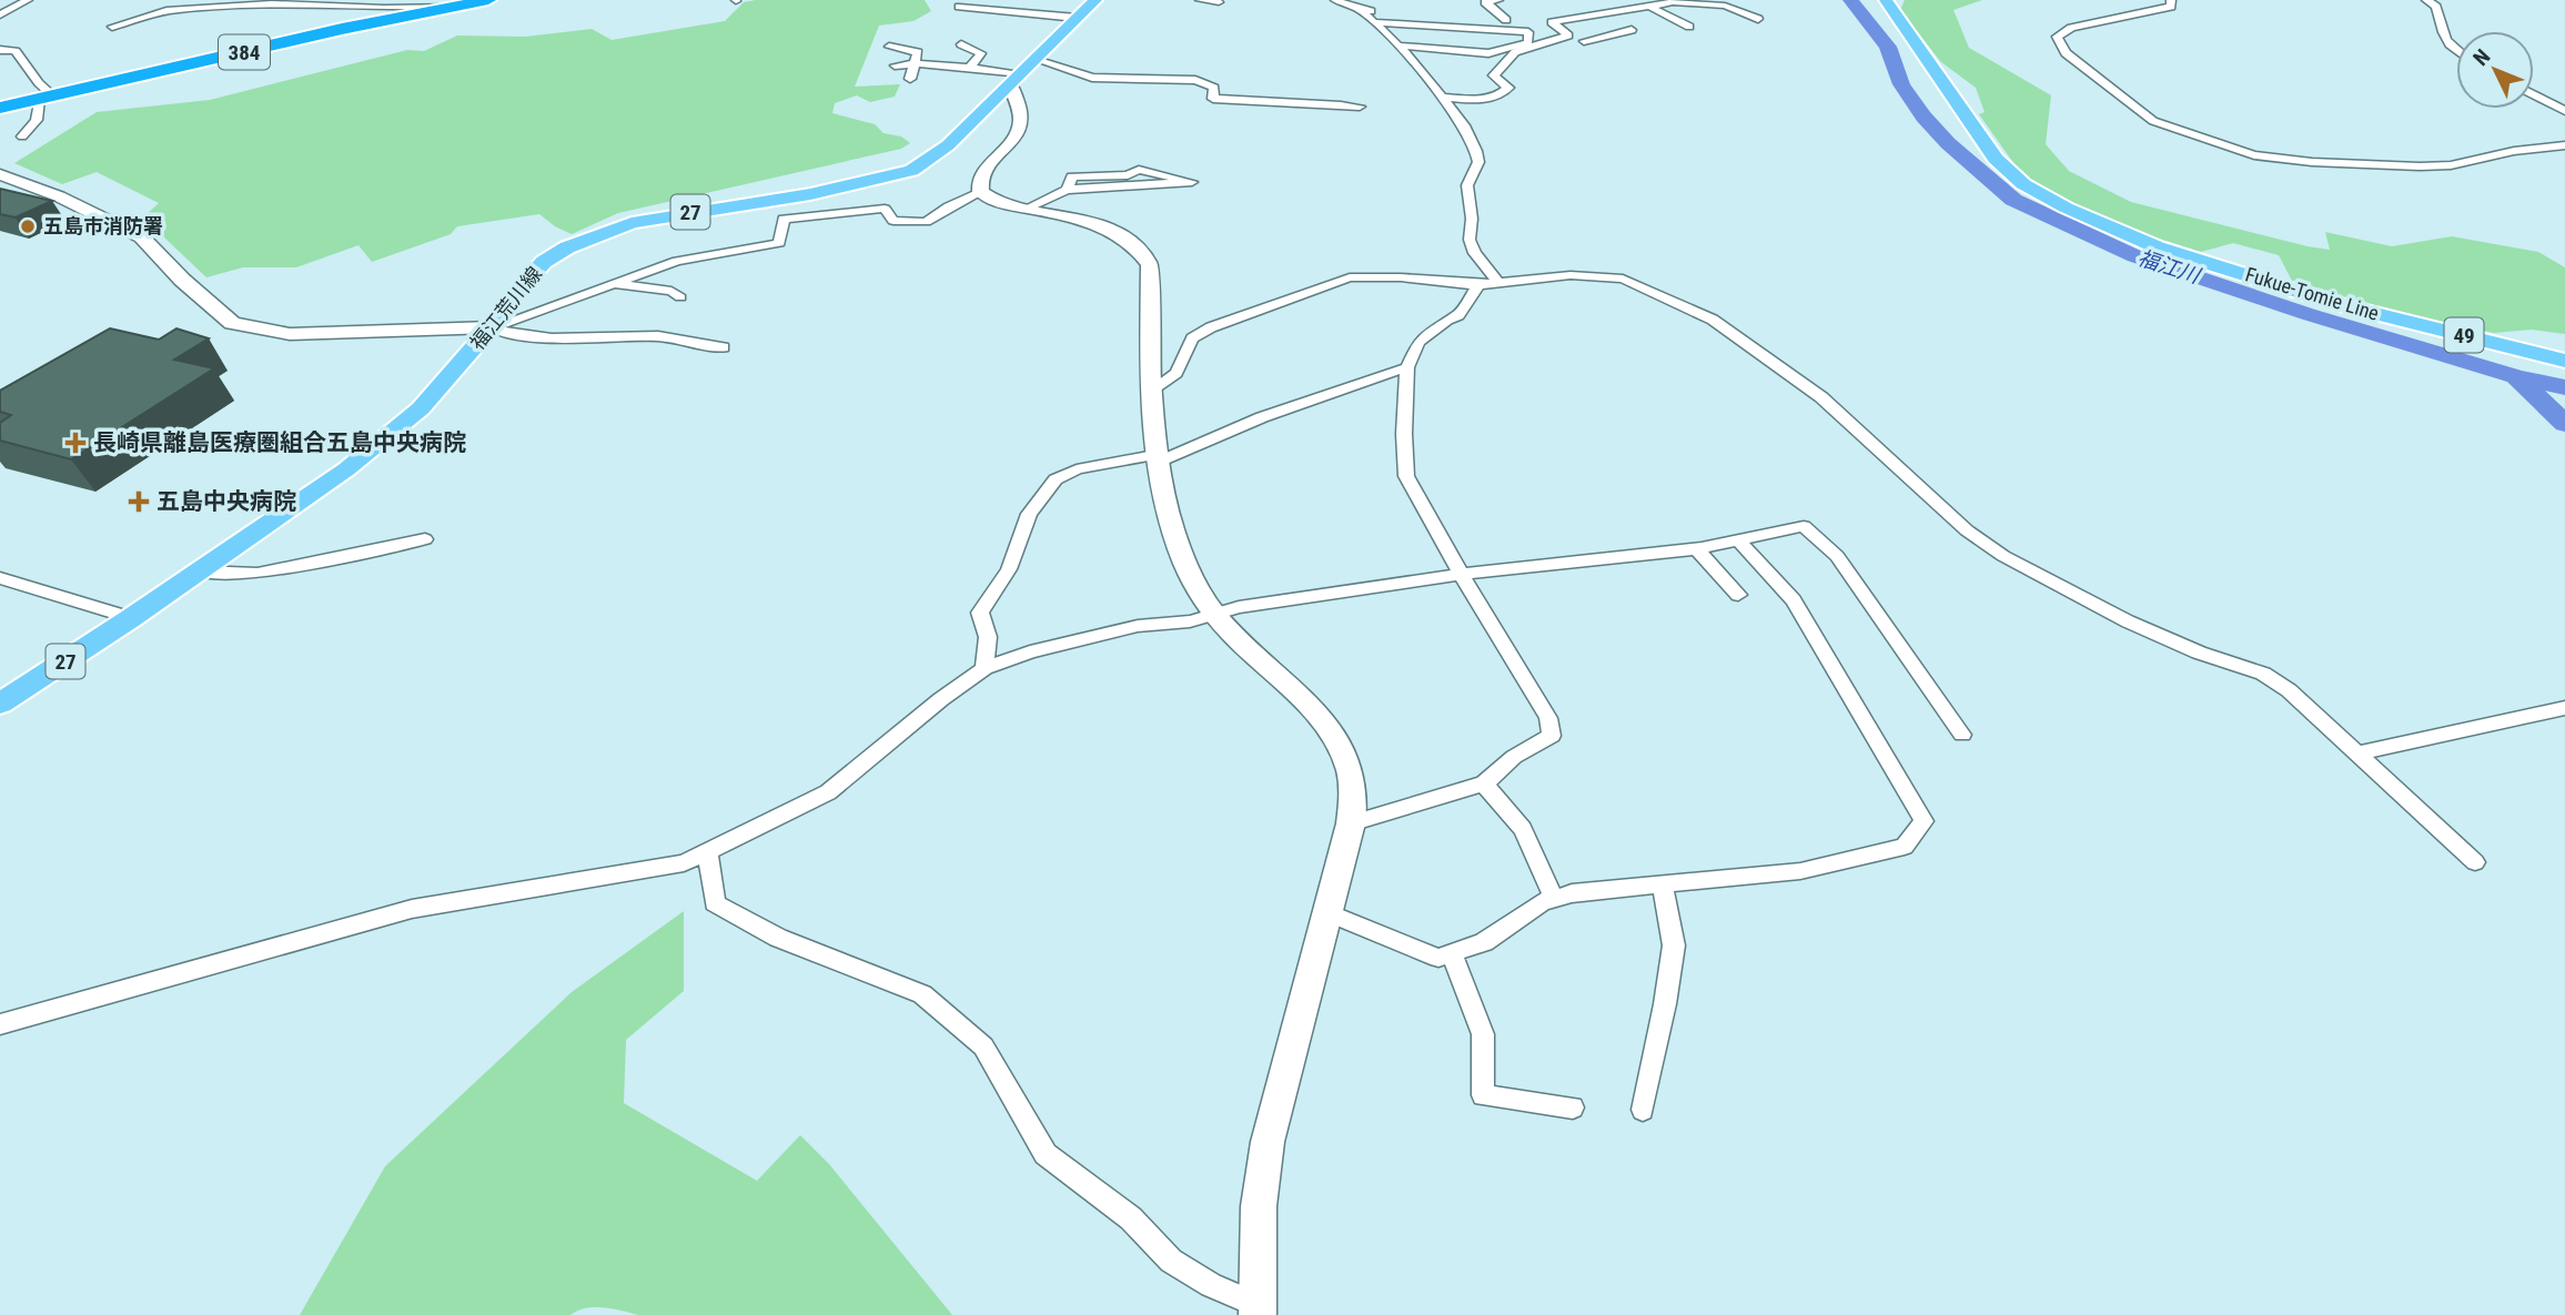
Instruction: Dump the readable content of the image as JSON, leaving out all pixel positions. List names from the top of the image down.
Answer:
{
  "streets": {
    "highway": ["384"],
    "main road": [
      "27",
      "Fukue-Tomie Line",
      "福江荒川線",
      "49"
    ]
  },
  "water": ["福江川"],
  "places": {
    "other": ["五島市消防署"],
    "health": ["長崎県離島医療圏組合五島中央病院", "五島中央病院"]
  },
  "north": "top left"
}
